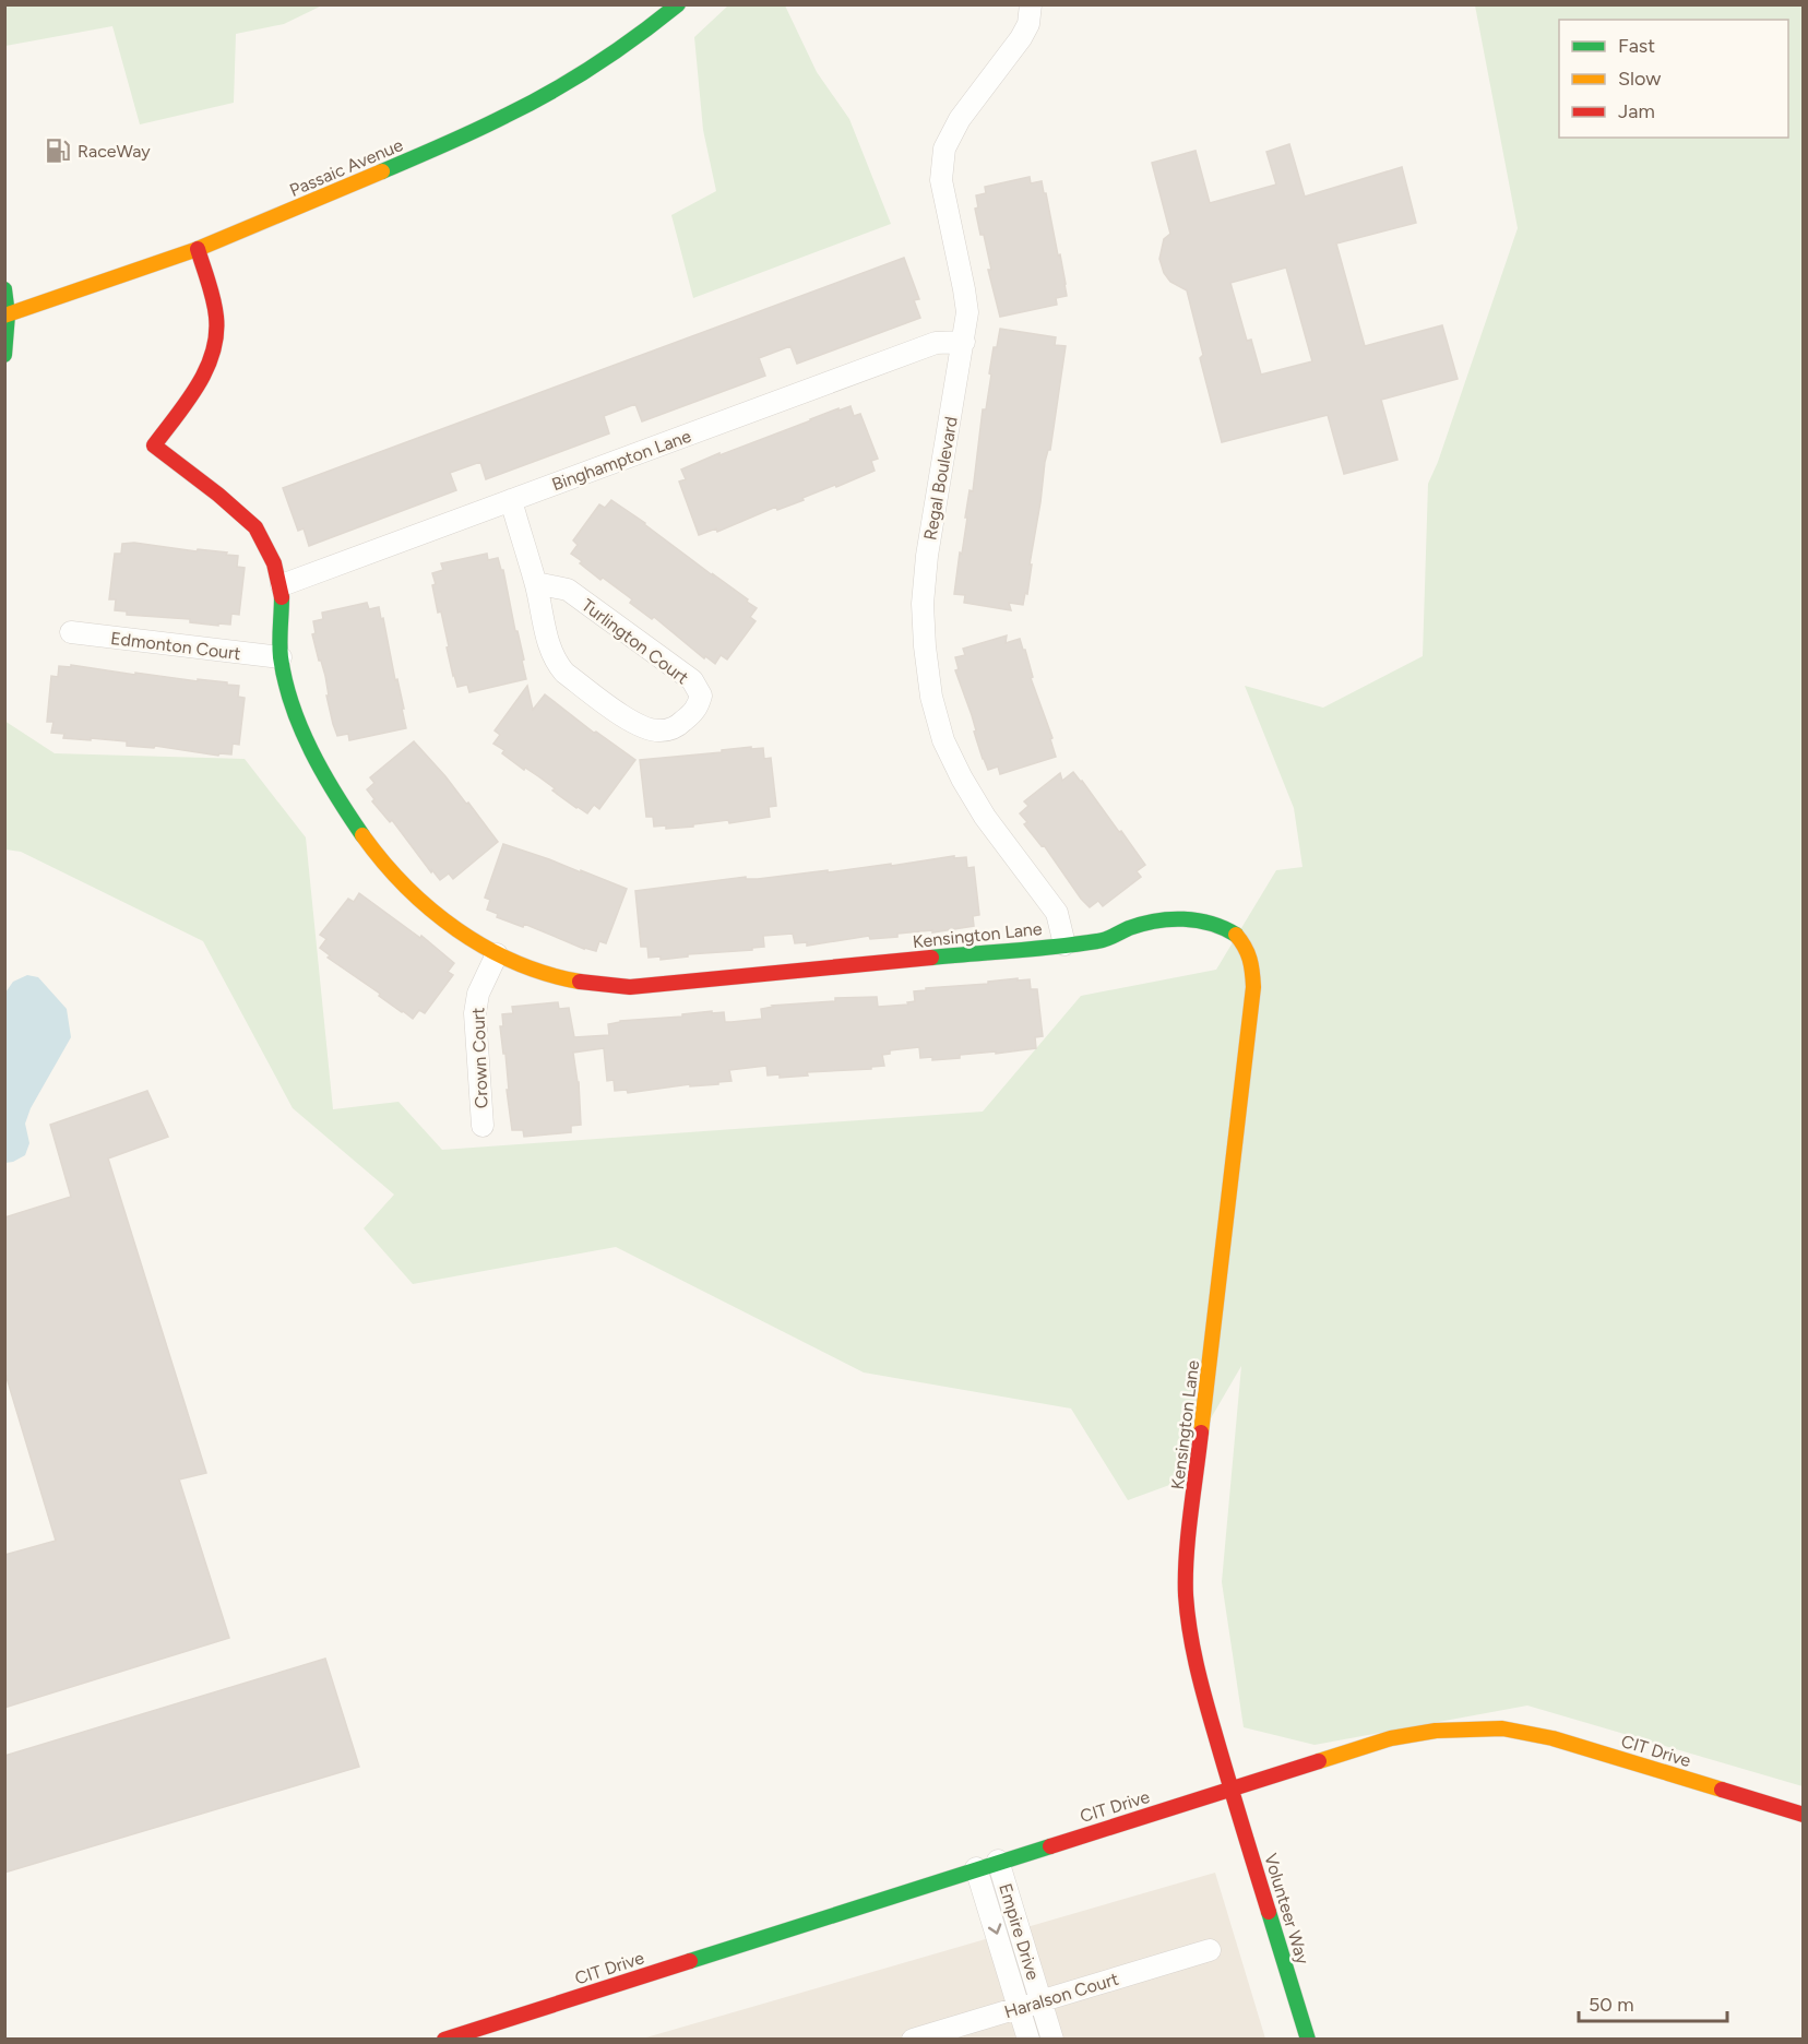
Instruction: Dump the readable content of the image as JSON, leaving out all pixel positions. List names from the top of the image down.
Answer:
{
  "streets": {
    "street": [
      "Passaic Avenue",
      "Binghampton Lane",
      "Regal Boulevard",
      "Turlington Court",
      "Edmonton Court",
      "Kensington Lane",
      "Crown Court",
      "CIT Drive",
      "Volunteer Way",
      "Empire Drive",
      "Haralson Court"
    ]
  },
  "crossings": [
    ["Passaic Avenue", "Kensington Lane"],
    ["Binghampton Lane", "Regal Boulevard"],
    ["Binghampton Lane", "Turlington Court"],
    ["Binghampton Lane", "Kensington Lane"],
    ["Regal Boulevard", "Kensington Lane"],
    ["Edmonton Court", "Kensington Lane"],
    ["Kensington Lane", "Crown Court"],
    ["Kensington Lane", "CIT Drive"],
    ["Kensington Lane", "Volunteer Way"],
    ["CIT Drive", "Volunteer Way"],
    ["CIT Drive", "Empire Drive"],
    ["Empire Drive", "Haralson Court"]
  ],
  "places": {
    "fuel station": ["RaceWay"]
  },
  "legend": ["Fast", "Slow", "Jam"],
  "scale_bar": "50 m"
}
